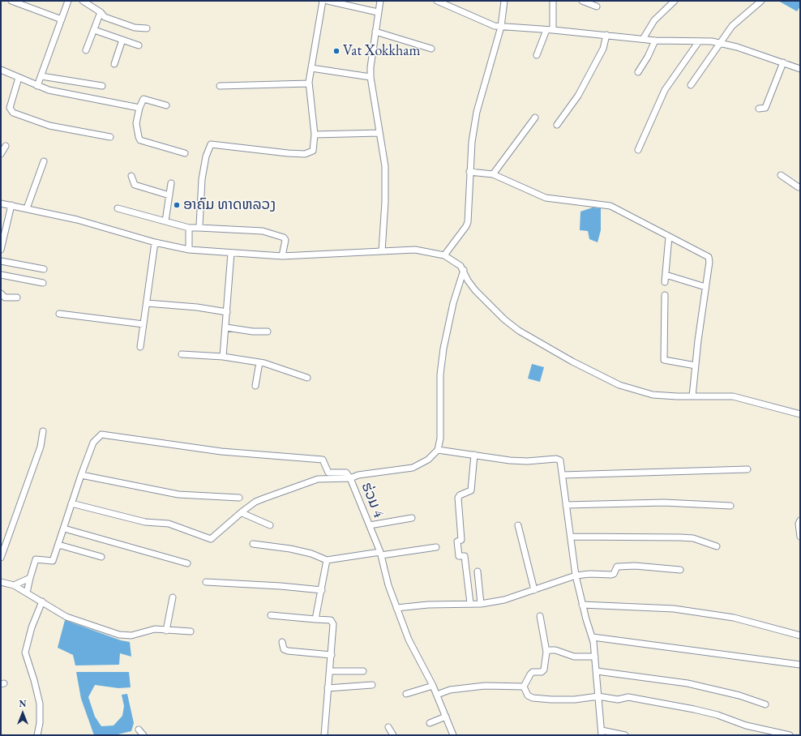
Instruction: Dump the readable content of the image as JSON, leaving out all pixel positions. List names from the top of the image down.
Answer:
{
  "streets": {
    "street": ["ຮ່ວມ 4"]
  },
  "places": ["Vat Xokkham", "ອາຄົມ ທາດຫລວງ"],
  "north": "top"
}
